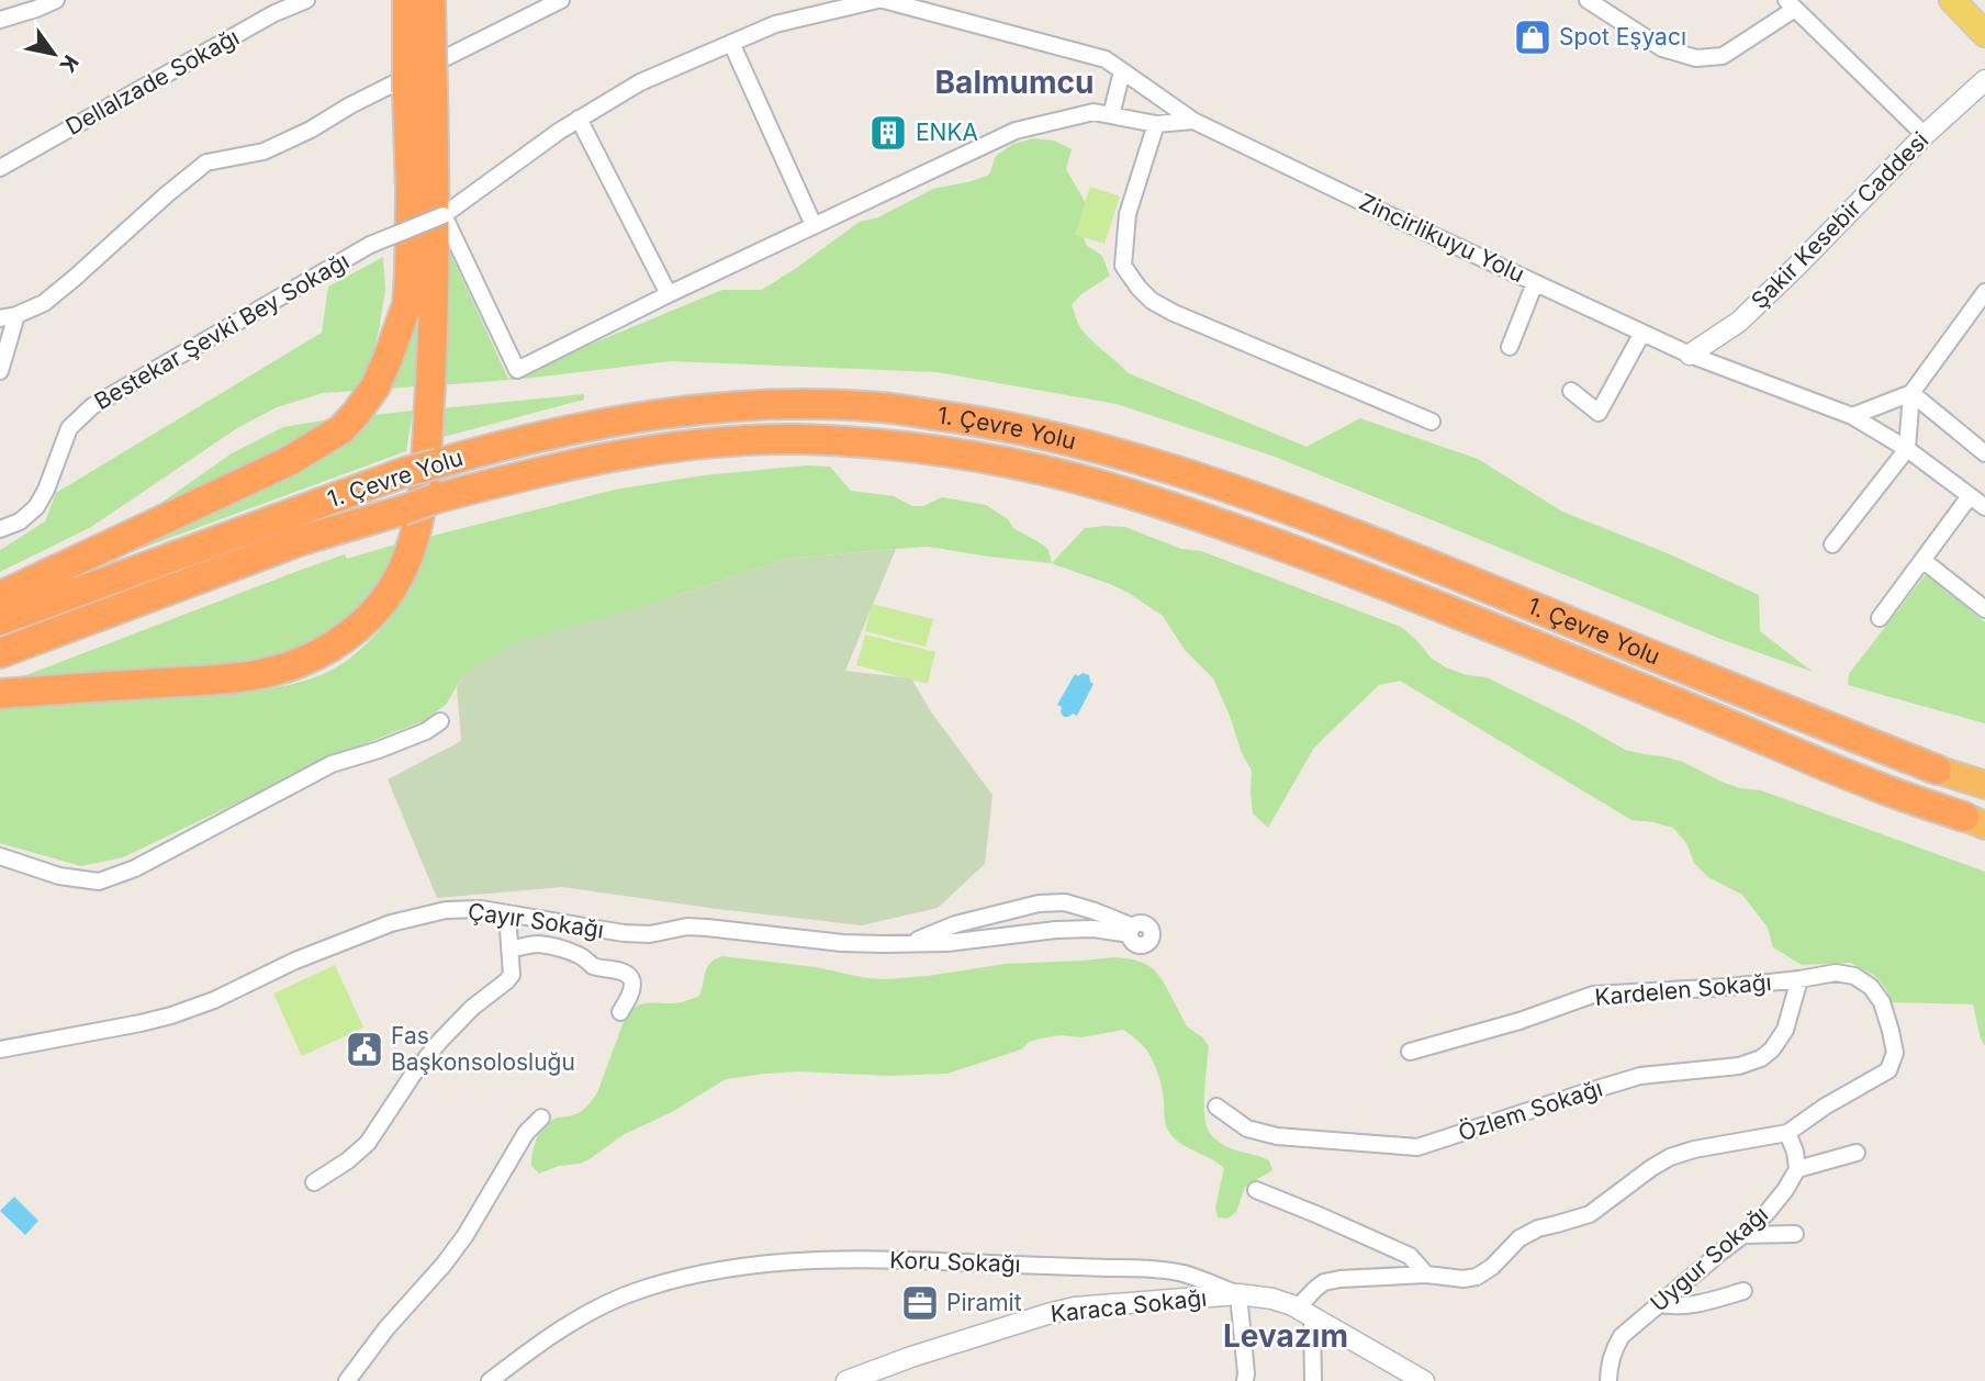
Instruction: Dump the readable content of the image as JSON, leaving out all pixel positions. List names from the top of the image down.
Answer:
{
  "streets": {
    "highway": ["1. Çevre Yolu"],
    "street": [
      "Dellalzade Sokağı",
      "Şakir Kesebir Caddesi",
      "Zincirlikuyu Yolu",
      "Bestekar Şevki Bey Sokağı",
      "Çayır Sokağı",
      "Kardelen Sokağı",
      "Özlem Sokağı",
      "Uygur Sokağı",
      "Koru Sokağı",
      "Karaca Sokağı"
    ]
  },
  "crossings": [
    ["Şakir Kesebir Caddesi", "Zincirlikuyu Yolu"],
    ["Kardelen Sokağı", "Özlem Sokağı"],
    ["Koru Sokağı", "Karaca Sokağı"]
  ],
  "districts": ["Balmumcu", "Levazım"],
  "places": {
    "shop": ["Spot Eşyacı"],
    "building": ["ENKA"],
    "public building": ["Fas Başkonsolosluğu"],
    "office": ["Piramit"]
  },
  "north": "bottom right"
}
